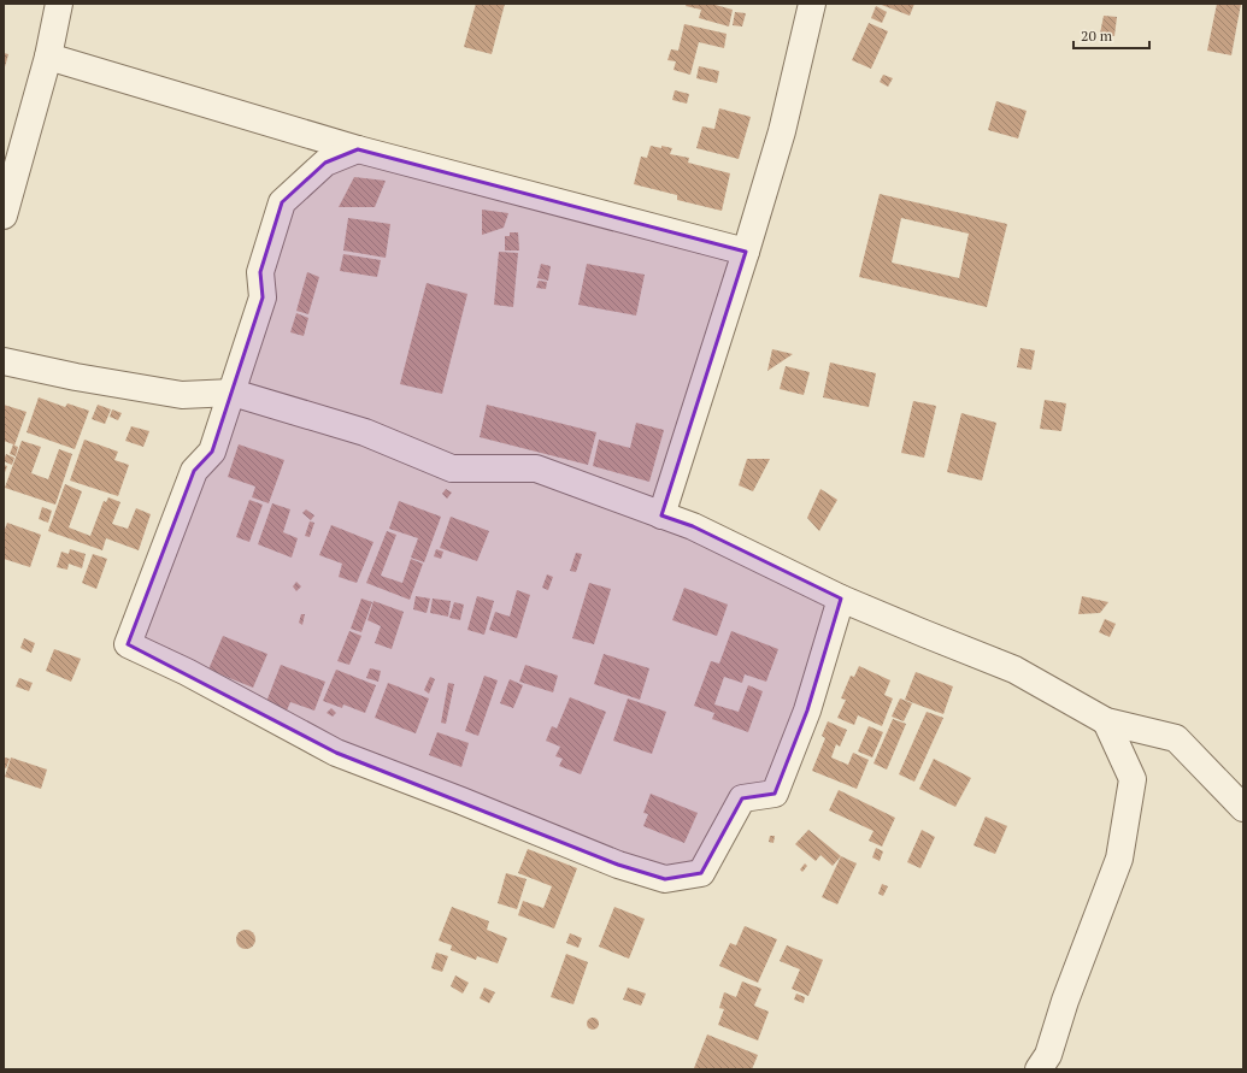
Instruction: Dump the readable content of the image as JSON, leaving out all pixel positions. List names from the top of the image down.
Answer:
{
  "scale_bar": "20 m"
}
